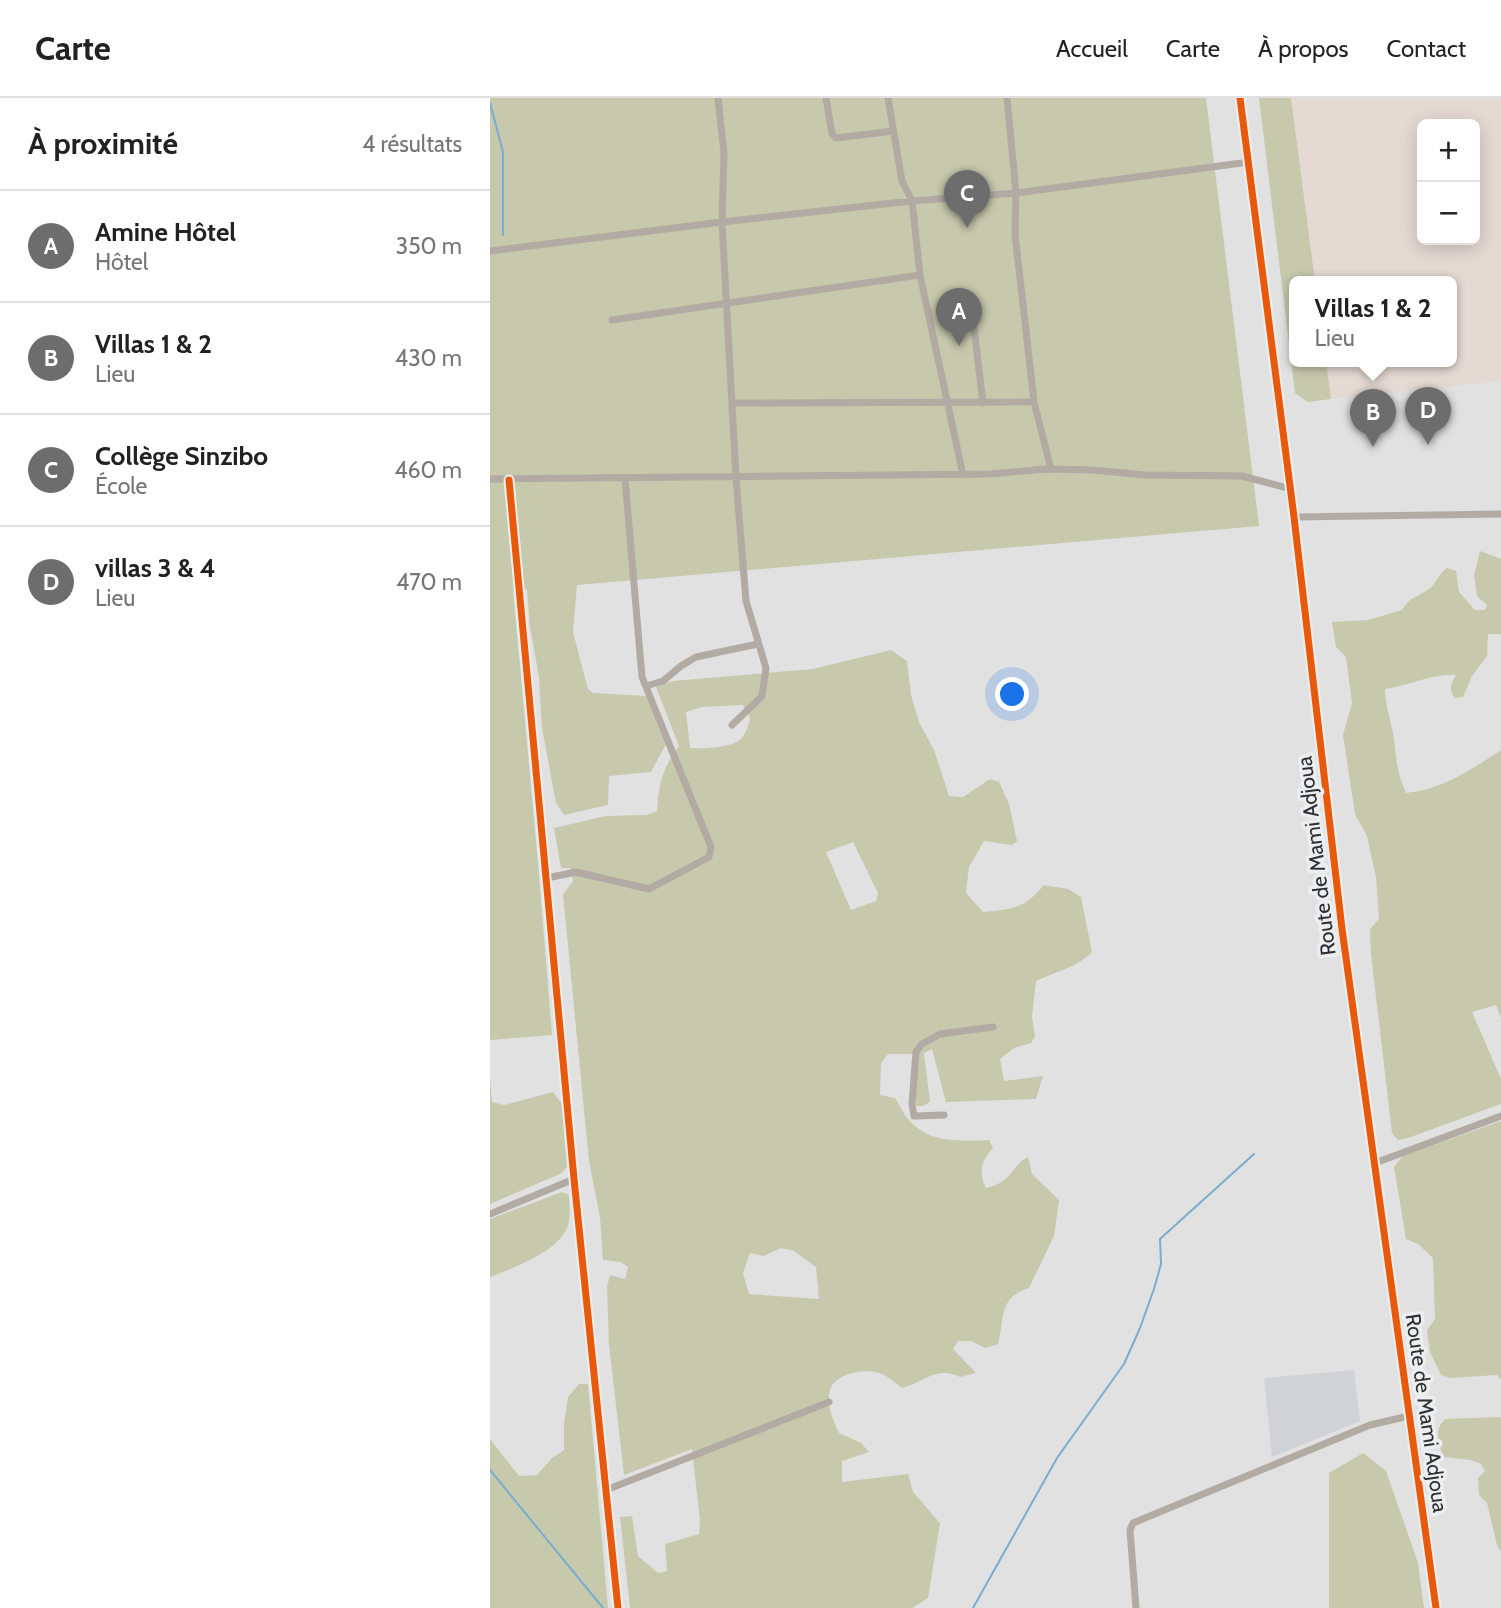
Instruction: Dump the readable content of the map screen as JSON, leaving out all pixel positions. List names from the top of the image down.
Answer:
{
  "streets": {
    "street": ["Route de Mami Adjoua"]
  },
  "page": {
    "header": "Carte",
    "nav": [
      "Accueil",
      "Carte",
      "À propos",
      "Contact"
    ],
    "heading": ["À proximité", "4 résultats"],
    "map_buttons": ["+", "−"],
    "pins": [
      "C",
      "A",
      "D",
      "B"
    ],
    "list": [
      {
        "mark": "A",
        "name": "Amine Hôtel",
        "note": "Hôtel",
        "value": "350 m"
      },
      {
        "mark": "B",
        "name": "Villas 1 & 2",
        "note": "Lieu",
        "value": "430 m"
      },
      {
        "mark": "C",
        "name": "Collège Sinzibo",
        "note": "École",
        "value": "460 m"
      },
      {
        "mark": "D",
        "name": "villas 3 & 4",
        "note": "Lieu",
        "value": "470 m"
      }
    ],
    "popup": ["Villas 1 & 2", "Lieu"]
  }
}
